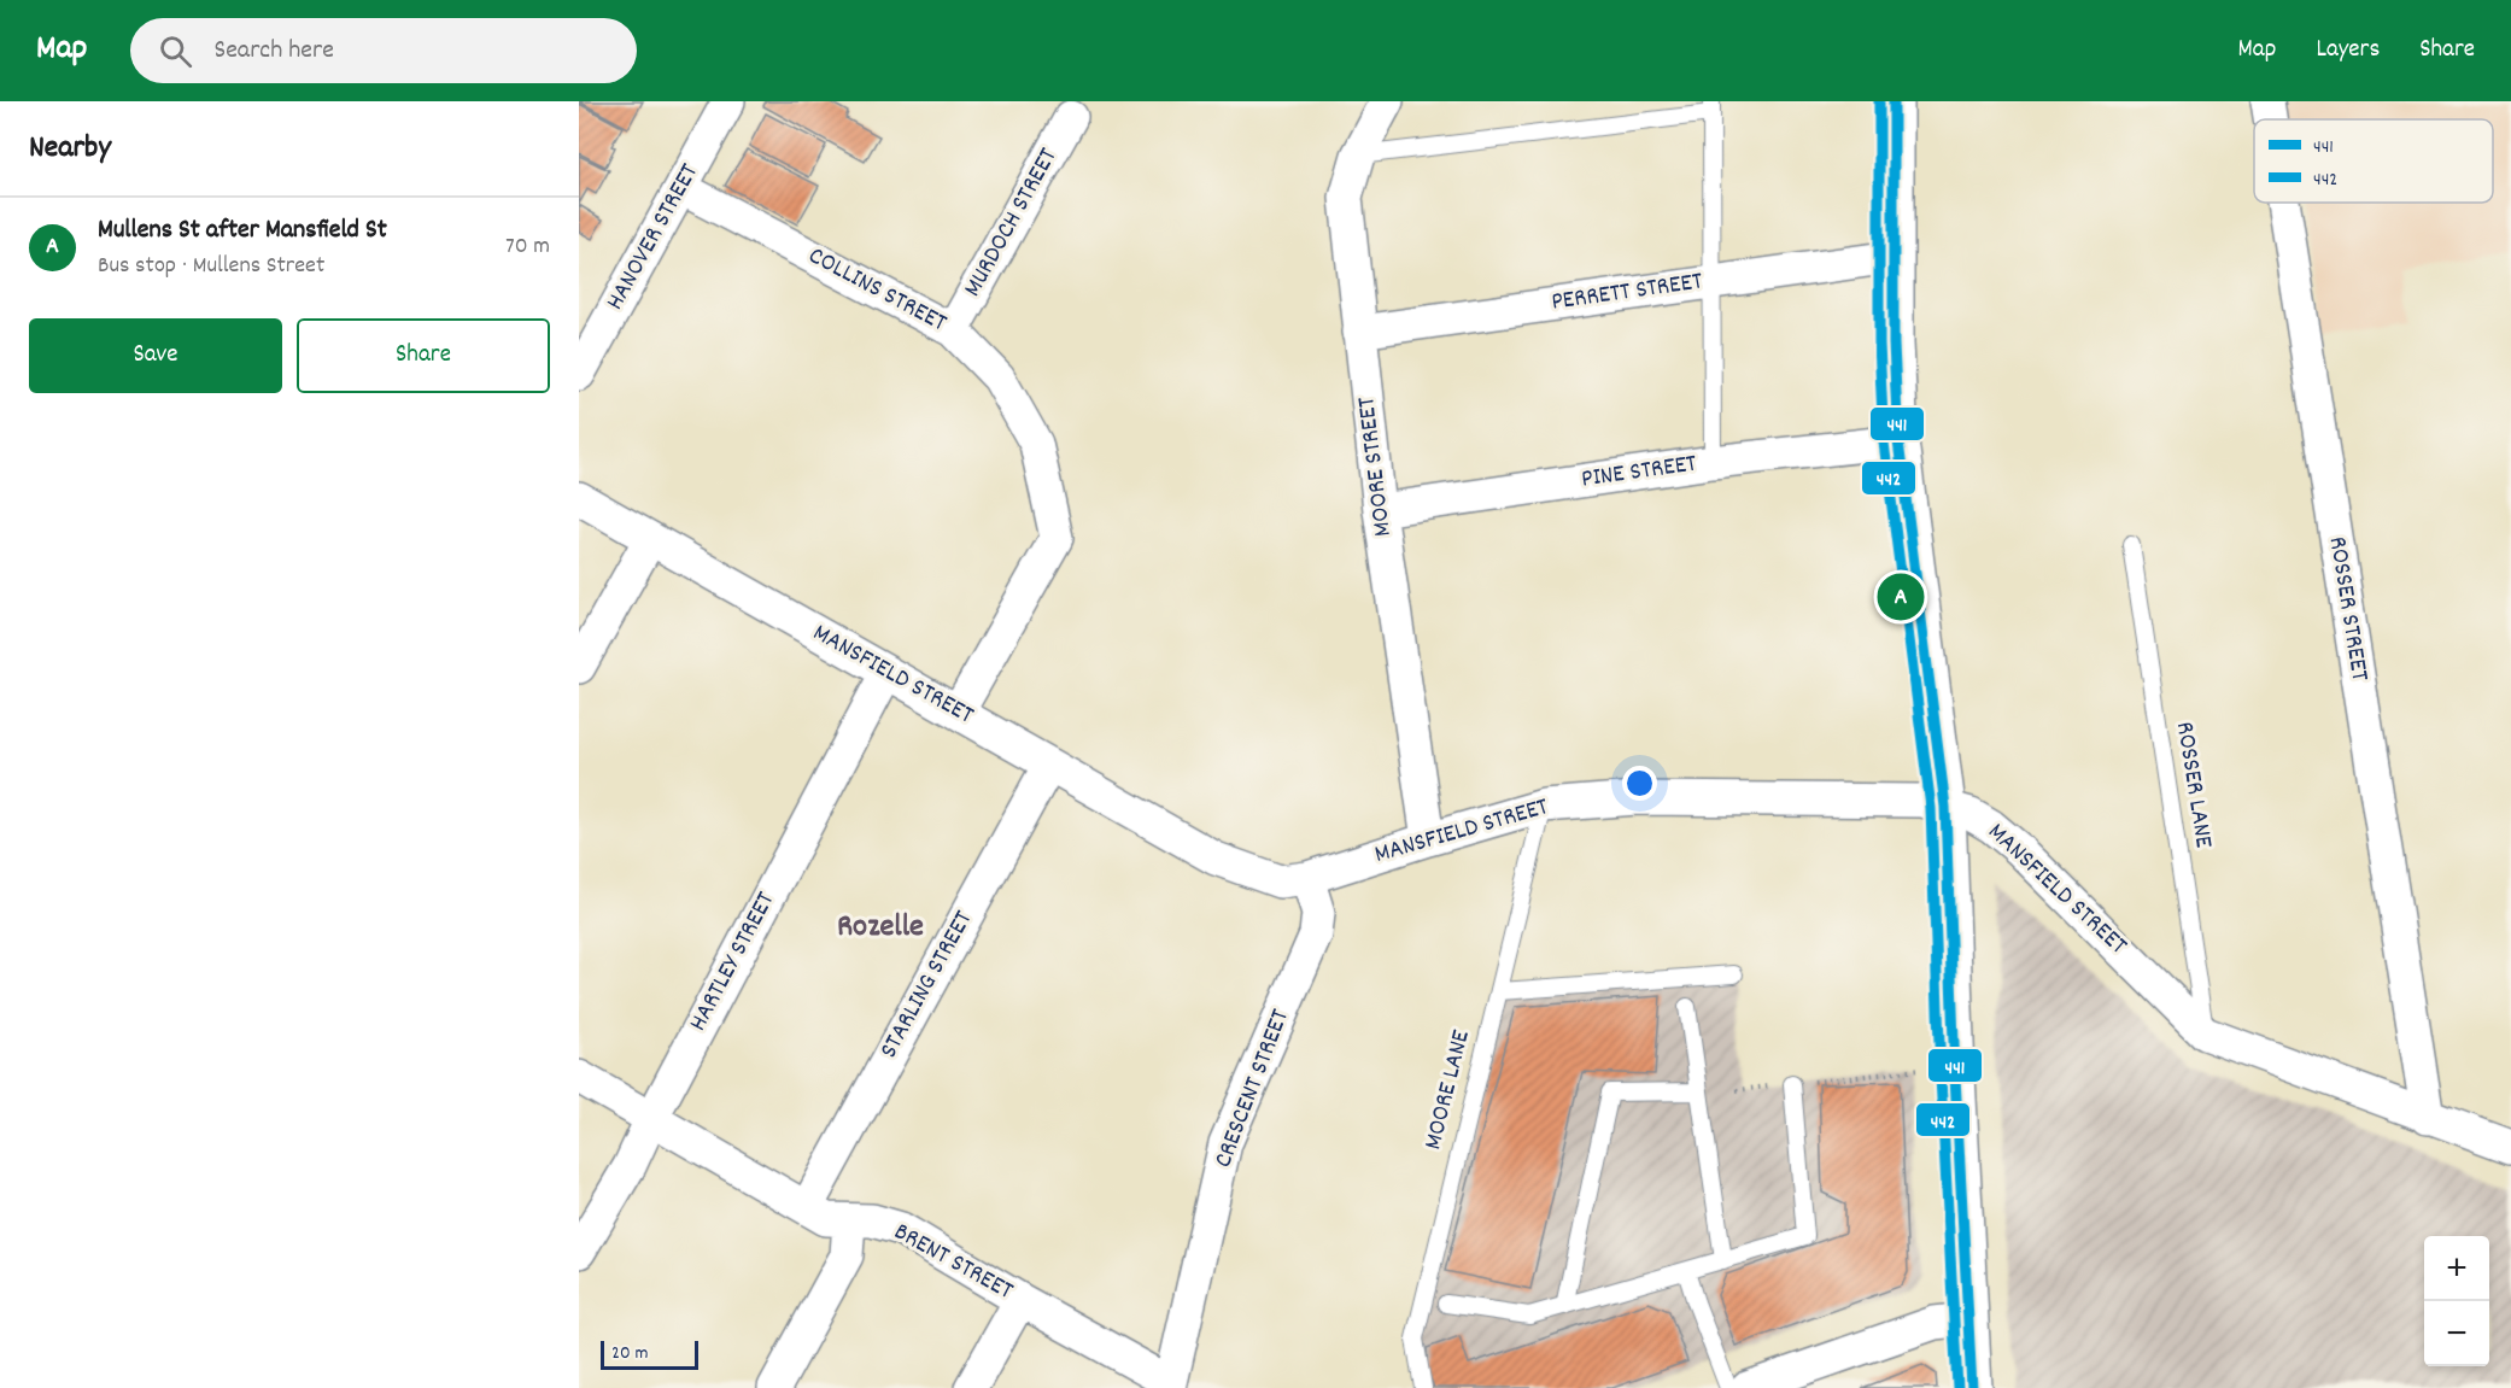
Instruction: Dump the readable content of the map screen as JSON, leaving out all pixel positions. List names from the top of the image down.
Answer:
{
  "streets": {
    "street": [
      "MURDOCH STREET",
      "HANOVER STREET",
      "COLLINS STREET",
      "PERRETT STREET",
      "MOORE STREET",
      "PINE STREET",
      "ROSSER STREET",
      "MANSFIELD STREET",
      "HARTLEY STREET",
      "STARLING STREET",
      "CRESCENT STREET",
      "BRENT STREET"
    ],
    "lane": ["ROSSER LANE", "MOORE LANE"]
  },
  "crossings": [
    ["MURDOCH STREET", "COLLINS STREET"],
    ["HANOVER STREET", "COLLINS STREET"],
    ["COLLINS STREET", "MANSFIELD STREET"],
    ["PERRETT STREET", "MOORE STREET"],
    ["MOORE STREET", "PINE STREET"],
    ["MOORE STREET", "MANSFIELD STREET"],
    ["ROSSER STREET", "MANSFIELD STREET"],
    ["MANSFIELD STREET", "ROSSER LANE"],
    ["MANSFIELD STREET", "HARTLEY STREET"],
    ["MANSFIELD STREET", "STARLING STREET"],
    ["MANSFIELD STREET", "CRESCENT STREET"],
    ["MANSFIELD STREET", "MOORE LANE"],
    ["HARTLEY STREET", "BRENT STREET"],
    ["STARLING STREET", "BRENT STREET"],
    ["CRESCENT STREET", "BRENT STREET"]
  ],
  "districts": ["Rozelle"],
  "lines": ["transit line 441", "transit line 442"],
  "legend": ["441", "442"],
  "scale_bar": "20 m",
  "page": {
    "header": "Map",
    "search": "Search here",
    "nav": ["Map", "Layers", "Share"],
    "heading": "Nearby",
    "list": [
      {
        "mark": "A",
        "name": "Mullens St after Mansfield St",
        "note": "Bus stop · Mullens Street",
        "value": "70 m"
      }
    ],
    "buttons": ["Save", "Share"],
    "pins": "A",
    "map_buttons": ["+", "−"],
    "scale": "20 m"
  }
}
